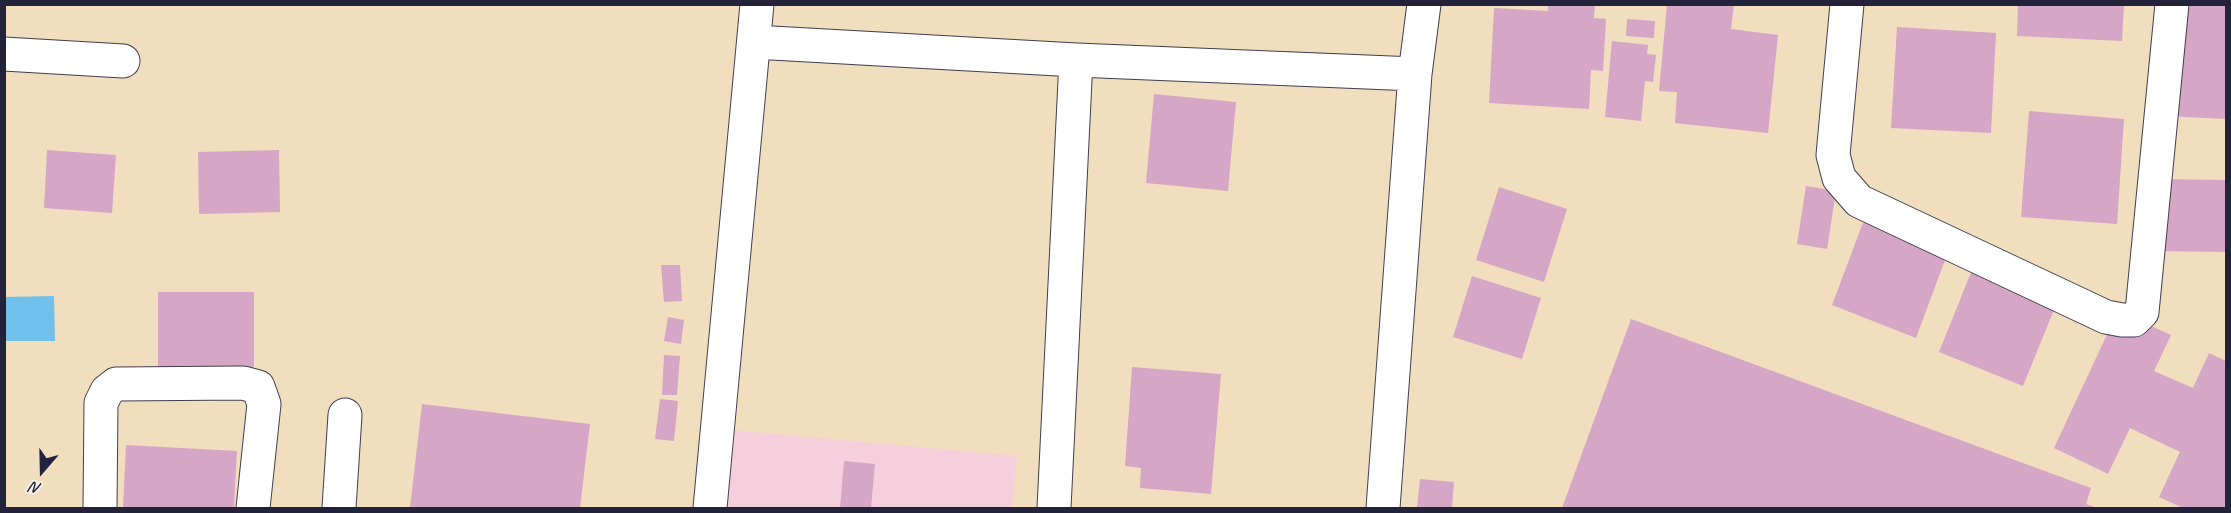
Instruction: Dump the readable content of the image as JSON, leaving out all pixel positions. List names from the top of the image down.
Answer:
{
  "north": "bottom"
}
